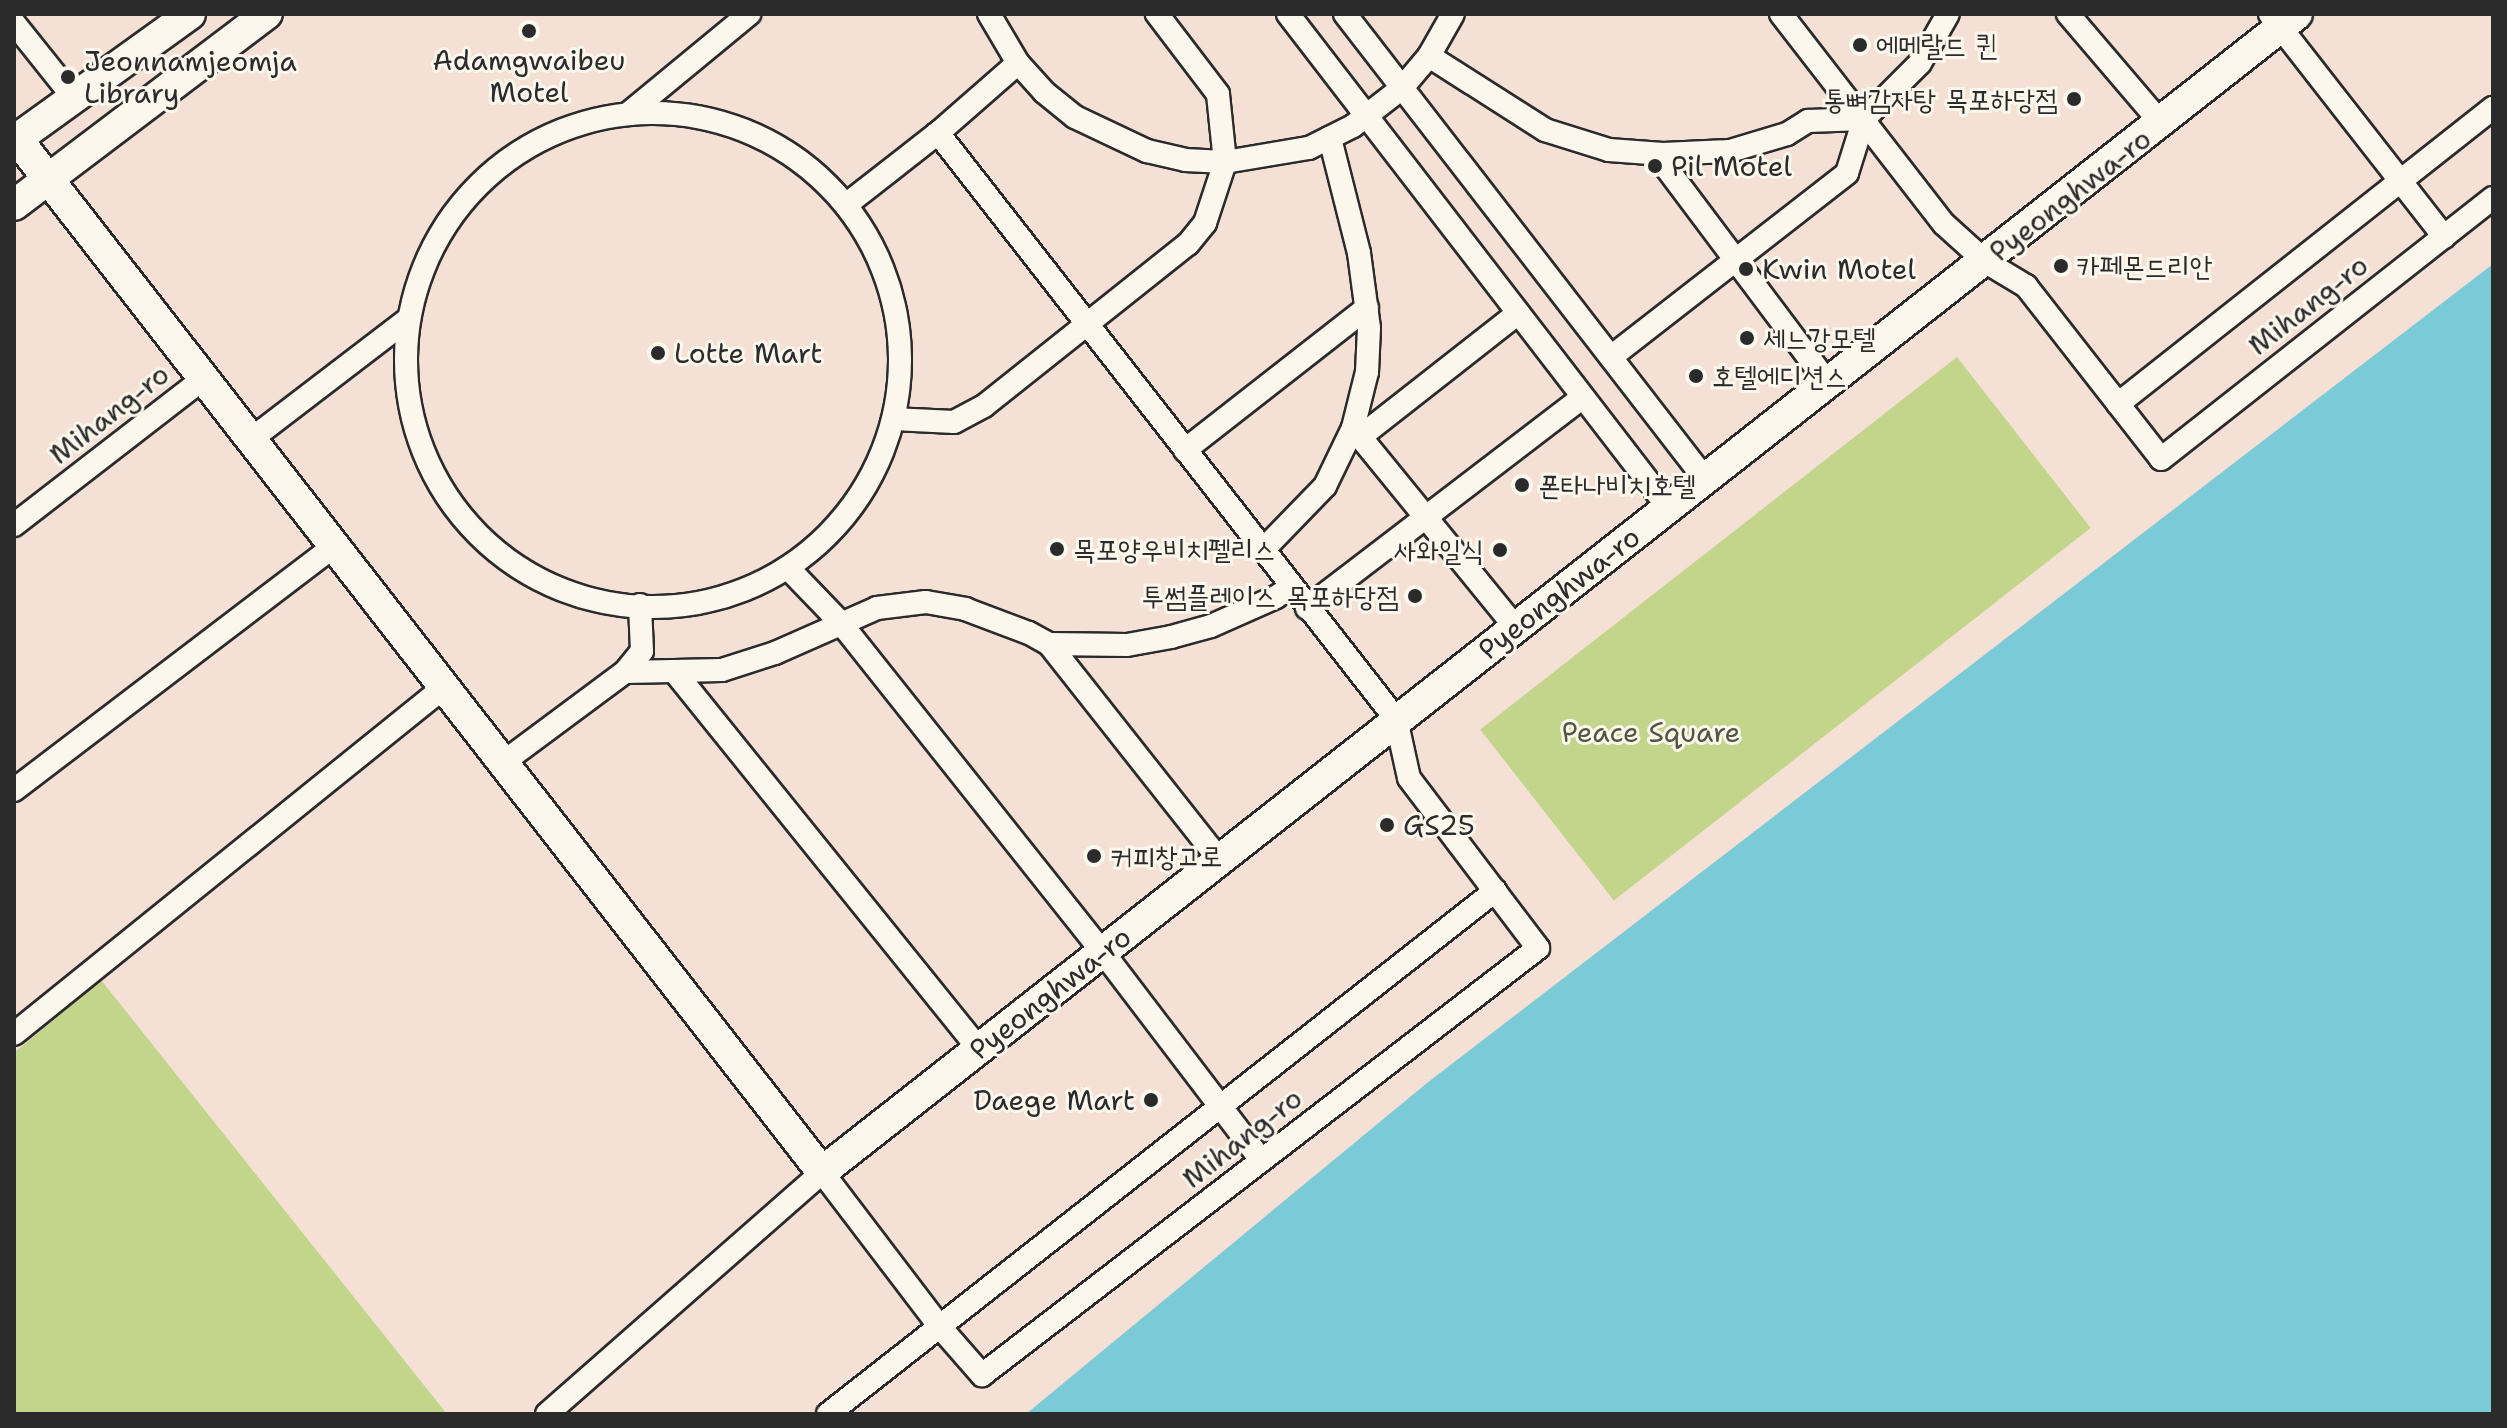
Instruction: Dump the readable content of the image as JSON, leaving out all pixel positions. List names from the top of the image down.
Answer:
{
  "streets": {
    "street": ["Pyeonghwa-ro", "Mihang-ro"]
  },
  "parks": ["Peace Square"],
  "places": [
    "Adamgwaibeu Motel",
    "에메랄드 퀸",
    "Jeonnamjeomja Library",
    "통뼈감자탕 목포하당점",
    "Pil Motel",
    "카페몬드리안",
    "Kwin Motel",
    "세느강모텔",
    "Lotte Mart",
    "호텔에디션스",
    "폰타나비치호텔",
    "목포양우비치펠리스",
    "사와일식",
    "투썸플레이스 목포하당점",
    "GS25",
    "커피창고로",
    "Daege Mart"
  ]
}
